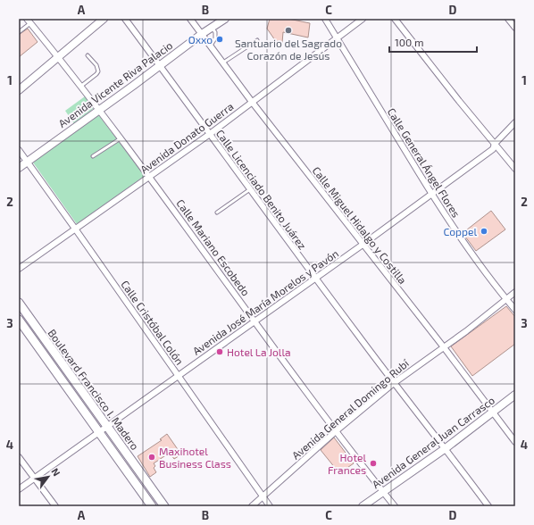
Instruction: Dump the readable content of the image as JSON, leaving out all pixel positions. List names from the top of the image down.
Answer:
{
  "streets": {
    "main road": ["Avenida Vicente Riva Palacio", "Boulevard Francisco I. Madero", "Avenida General Juan Carrasco"],
    "street": [
      "Avenida Donato Guerra",
      "Calle General Ángel Flores",
      "Calle Licenciado Benito Juárez",
      "Calle Miguel Hidalgo y Costilla",
      "Calle Mariano Escobedo",
      "Avenida José María Morelos y Pavón",
      "Calle Cristóbal Colón",
      "Avenida General Domingo Rubí"
    ]
  },
  "crossings": [
    ["Avenida Vicente Riva Palacio", "Calle Licenciado Benito Juárez"],
    ["Avenida Vicente Riva Palacio", "Calle Miguel Hidalgo y Costilla"],
    ["Avenida Vicente Riva Palacio", "Calle Mariano Escobedo"],
    ["Avenida Vicente Riva Palacio", "Calle Cristóbal Colón"],
    ["Avenida Donato Guerra", "Calle General Ángel Flores"],
    ["Avenida Donato Guerra", "Calle Licenciado Benito Juárez"],
    ["Avenida Donato Guerra", "Calle Miguel Hidalgo y Costilla"],
    ["Avenida Donato Guerra", "Calle Mariano Escobedo"],
    ["Avenida Donato Guerra", "Calle Cristóbal Colón"],
    ["Calle General Ángel Flores", "Avenida José María Morelos y Pavón"],
    ["Calle General Ángel Flores", "Avenida General Domingo Rubí"],
    ["Calle Licenciado Benito Juárez", "Avenida José María Morelos y Pavón"],
    ["Calle Licenciado Benito Juárez", "Avenida General Domingo Rubí"],
    ["Calle Licenciado Benito Juárez", "Avenida General Juan Carrasco"],
    ["Calle Miguel Hidalgo y Costilla", "Avenida José María Morelos y Pavón"],
    ["Calle Miguel Hidalgo y Costilla", "Avenida General Domingo Rubí"],
    ["Calle Miguel Hidalgo y Costilla", "Avenida General Juan Carrasco"],
    ["Calle Mariano Escobedo", "Avenida José María Morelos y Pavón"],
    ["Calle Mariano Escobedo", "Avenida General Domingo Rubí"],
    ["Calle Mariano Escobedo", "Avenida General Juan Carrasco"],
    ["Avenida José María Morelos y Pavón", "Calle Cristóbal Colón"],
    ["Avenida José María Morelos y Pavón", "Boulevard Francisco I. Madero"],
    ["Calle Cristóbal Colón", "Avenida General Domingo Rubí"]
  ],
  "places": [
    "Santuario del Sagrado Corazón de Jesús",
    "Oxxo",
    "Coppel",
    "Hotel La Jolla",
    "Maxihotel Business Class",
    "Hotel Frances"
  ],
  "scale_bar": "100 m",
  "north": "top right",
  "grid": {
    "columns": [
      "A",
      "B",
      "C",
      "D"
    ],
    "rows": [
      "1",
      "2",
      "3",
      "4"
    ]
  }
}
